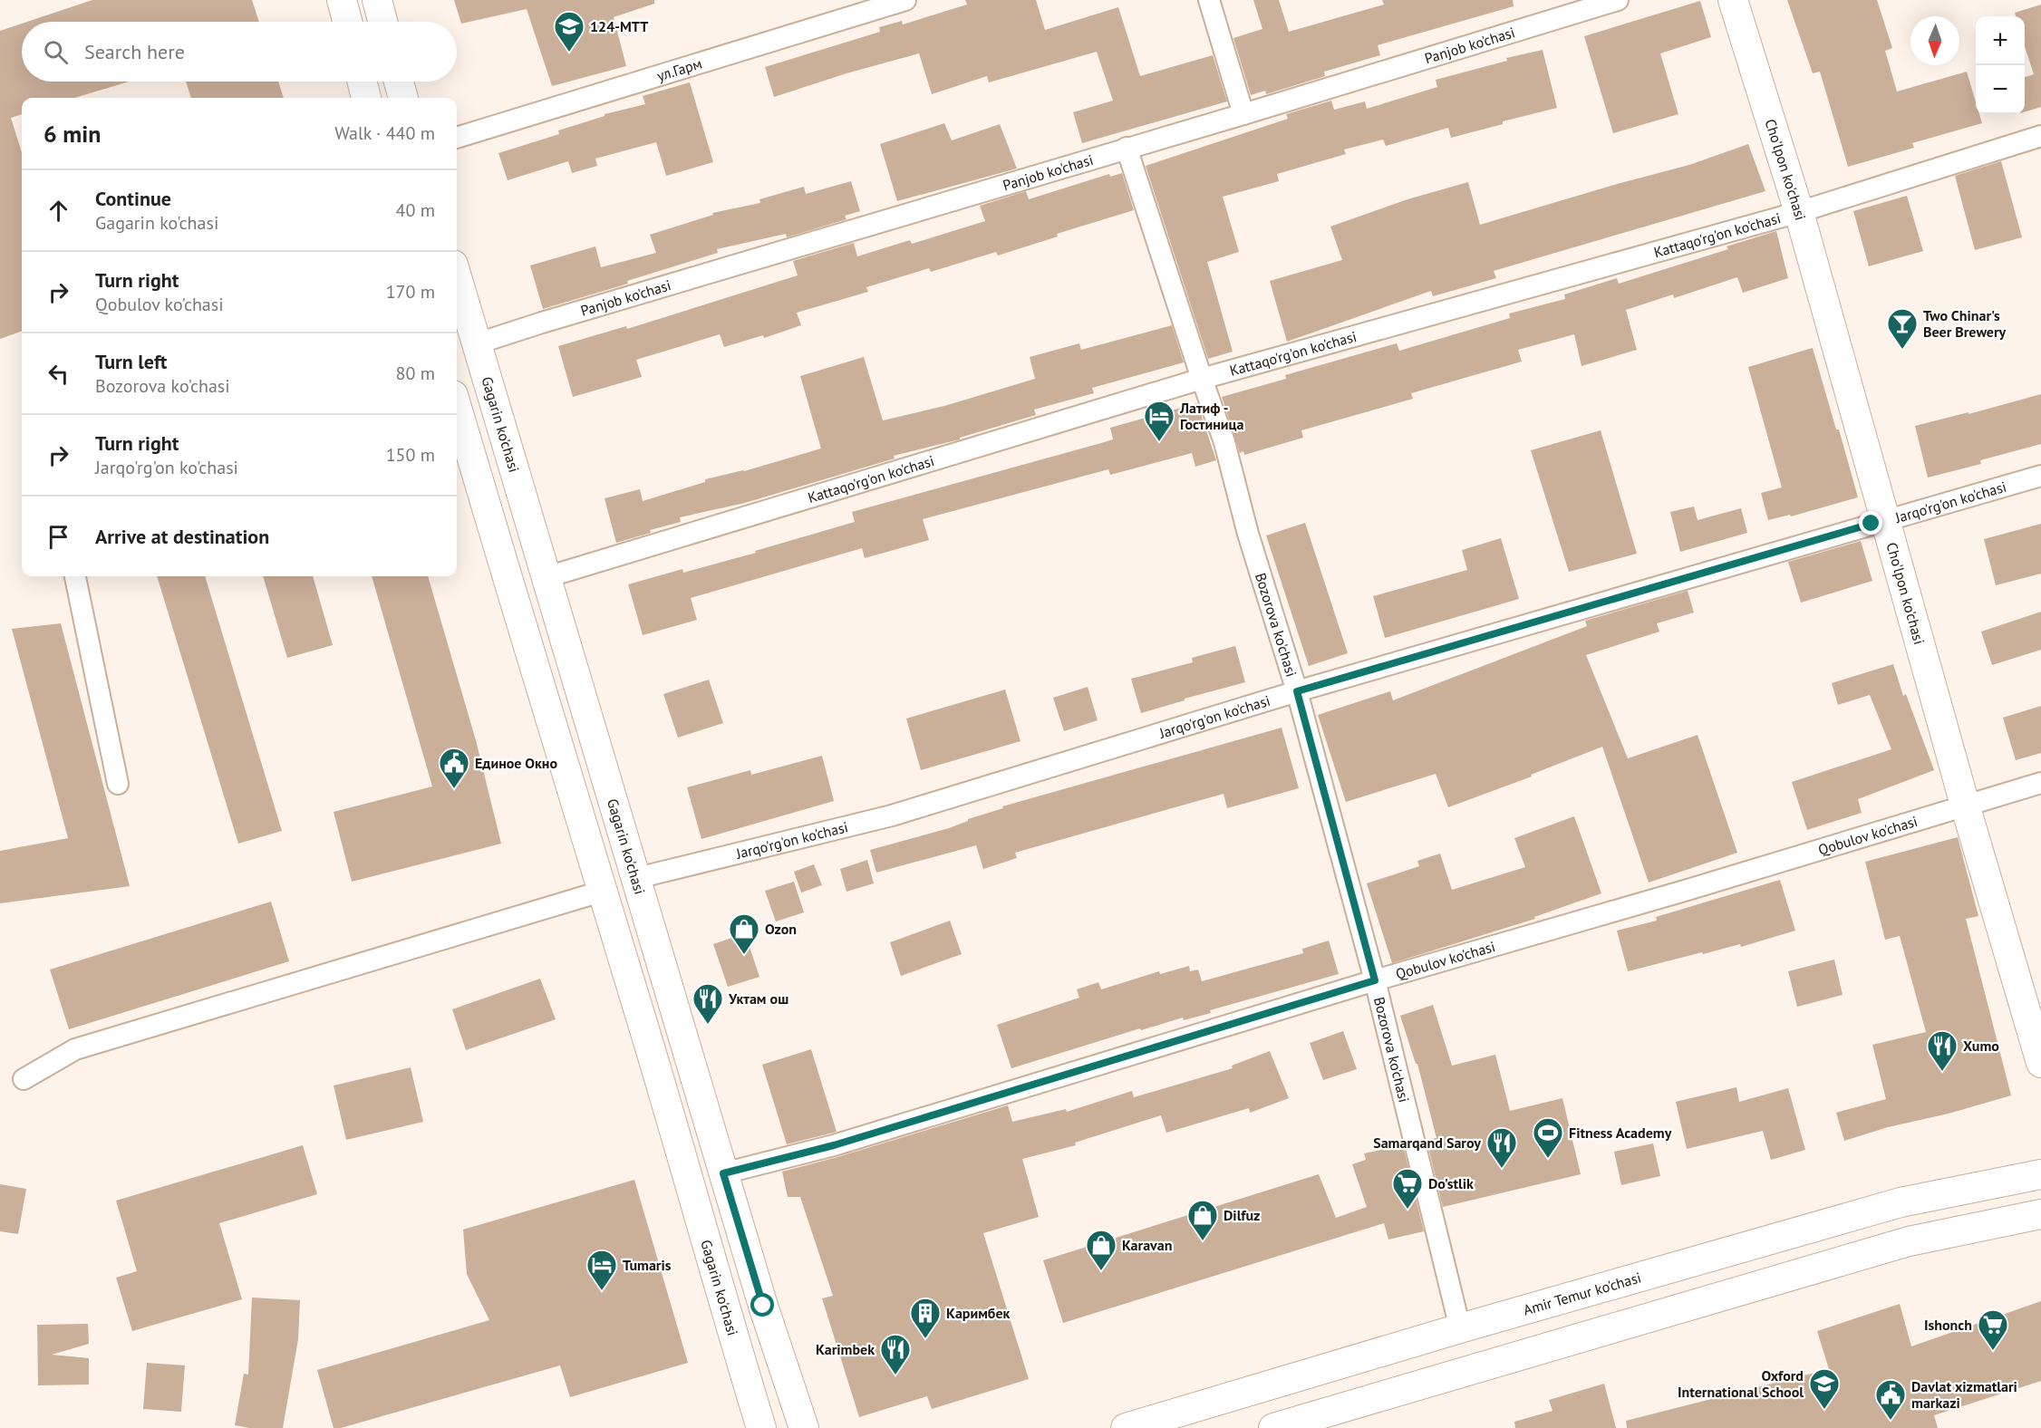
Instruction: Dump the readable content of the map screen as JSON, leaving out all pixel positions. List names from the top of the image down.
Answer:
{
  "streets": {
    "main road": ["Cho'lpon ko'chasi", "Gagarin ko'chasi", "Amir Temur ko'chasi"],
    "street": [
      "Panjob ko'chasi",
      "ул.Гарм",
      "Kattaqo'rg'on ko'chasi",
      "Jarqo'rg'on ko'chasi",
      "Bozorova ko'chasi",
      "Qobulov ko'chasi"
    ]
  },
  "crossings": [
    ["Panjob ko'chasi", "Gagarin ko'chasi"],
    ["Panjob ko'chasi", "Bozorova ko'chasi"],
    ["Cho'lpon ko'chasi", "Kattaqo'rg'on ko'chasi"],
    ["Cho'lpon ko'chasi", "Jarqo'rg'on ko'chasi"],
    ["Cho'lpon ko'chasi", "Qobulov ko'chasi"],
    ["Kattaqo'rg'on ko'chasi", "Gagarin ko'chasi"],
    ["Kattaqo'rg'on ko'chasi", "Bozorova ko'chasi"],
    ["Gagarin ko'chasi", "Jarqo'rg'on ko'chasi"],
    ["Gagarin ko'chasi", "Qobulov ko'chasi"],
    ["Jarqo'rg'on ko'chasi", "Bozorova ko'chasi"],
    ["Bozorova ko'chasi", "Qobulov ko'chasi"],
    ["Bozorova ko'chasi", "Amir Temur ko'chasi"]
  ],
  "places": {
    "school or university": ["124-MTT", "Oxford International School"],
    "bar": ["Two Chinar's Beer Brewery"],
    "hotel": ["Латиф - Гостиница", "Tumaris"],
    "public building": ["Единое Окно", "Davlat xizmatlari markazi"],
    "shop": ["Ozon", "Dilfuz", "Karavan"],
    "restaurant": [
      "Уктам ош",
      "Xumo",
      "Samarqand Saroy",
      "Karimbek"
    ],
    "sports": ["Fitness Academy"],
    "supermarket": ["Do'stlik", "Ishonch"],
    "building": ["Каримбек"]
  },
  "north": "bottom",
  "page": {
    "map_buttons": ["+", "−"],
    "search": "Search here",
    "heading": ["6 min", "Walk · 440 m"],
    "list": [
      ["Continue", "Gagarin ko'chasi", "40 m"],
      ["Turn right", "Qobulov ko'chasi", "170 m"],
      ["Turn left", "Bozorova ko'chasi", "80 m"],
      ["Turn right", "Jarqo'rg'on ko'chasi", "150 m"],
      "Arrive at destination"
    ]
  }
}
